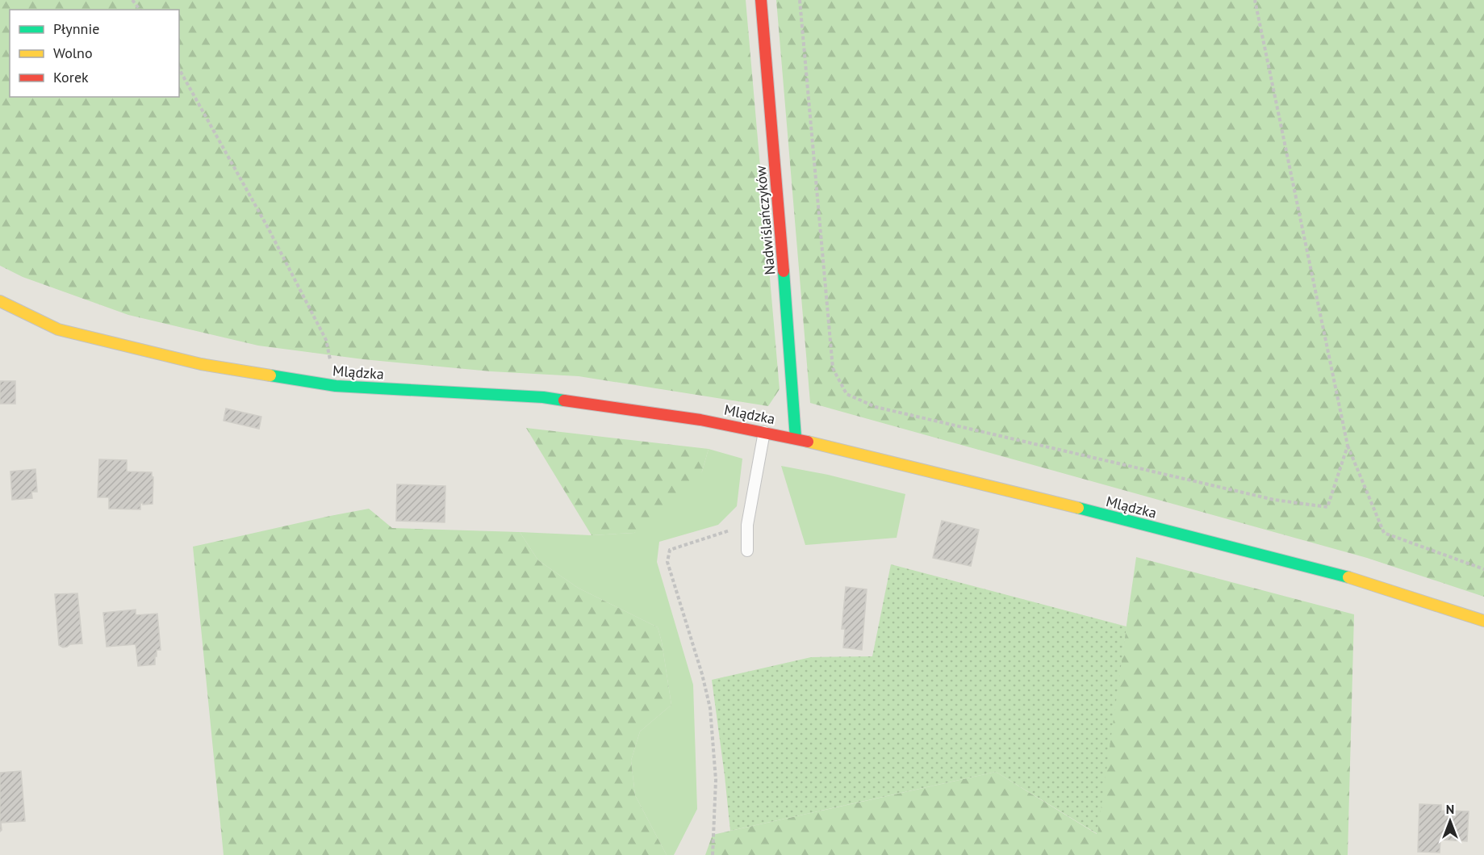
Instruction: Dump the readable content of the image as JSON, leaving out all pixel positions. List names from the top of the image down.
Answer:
{
  "streets": {
    "street": ["Nadwiślańczyków", "Mlądzka"]
  },
  "crossings": [
    ["Nadwiślańczyków", "Mlądzka"]
  ],
  "legend": ["Płynnie", "Wolno", "Korek"],
  "north": "top"
}
